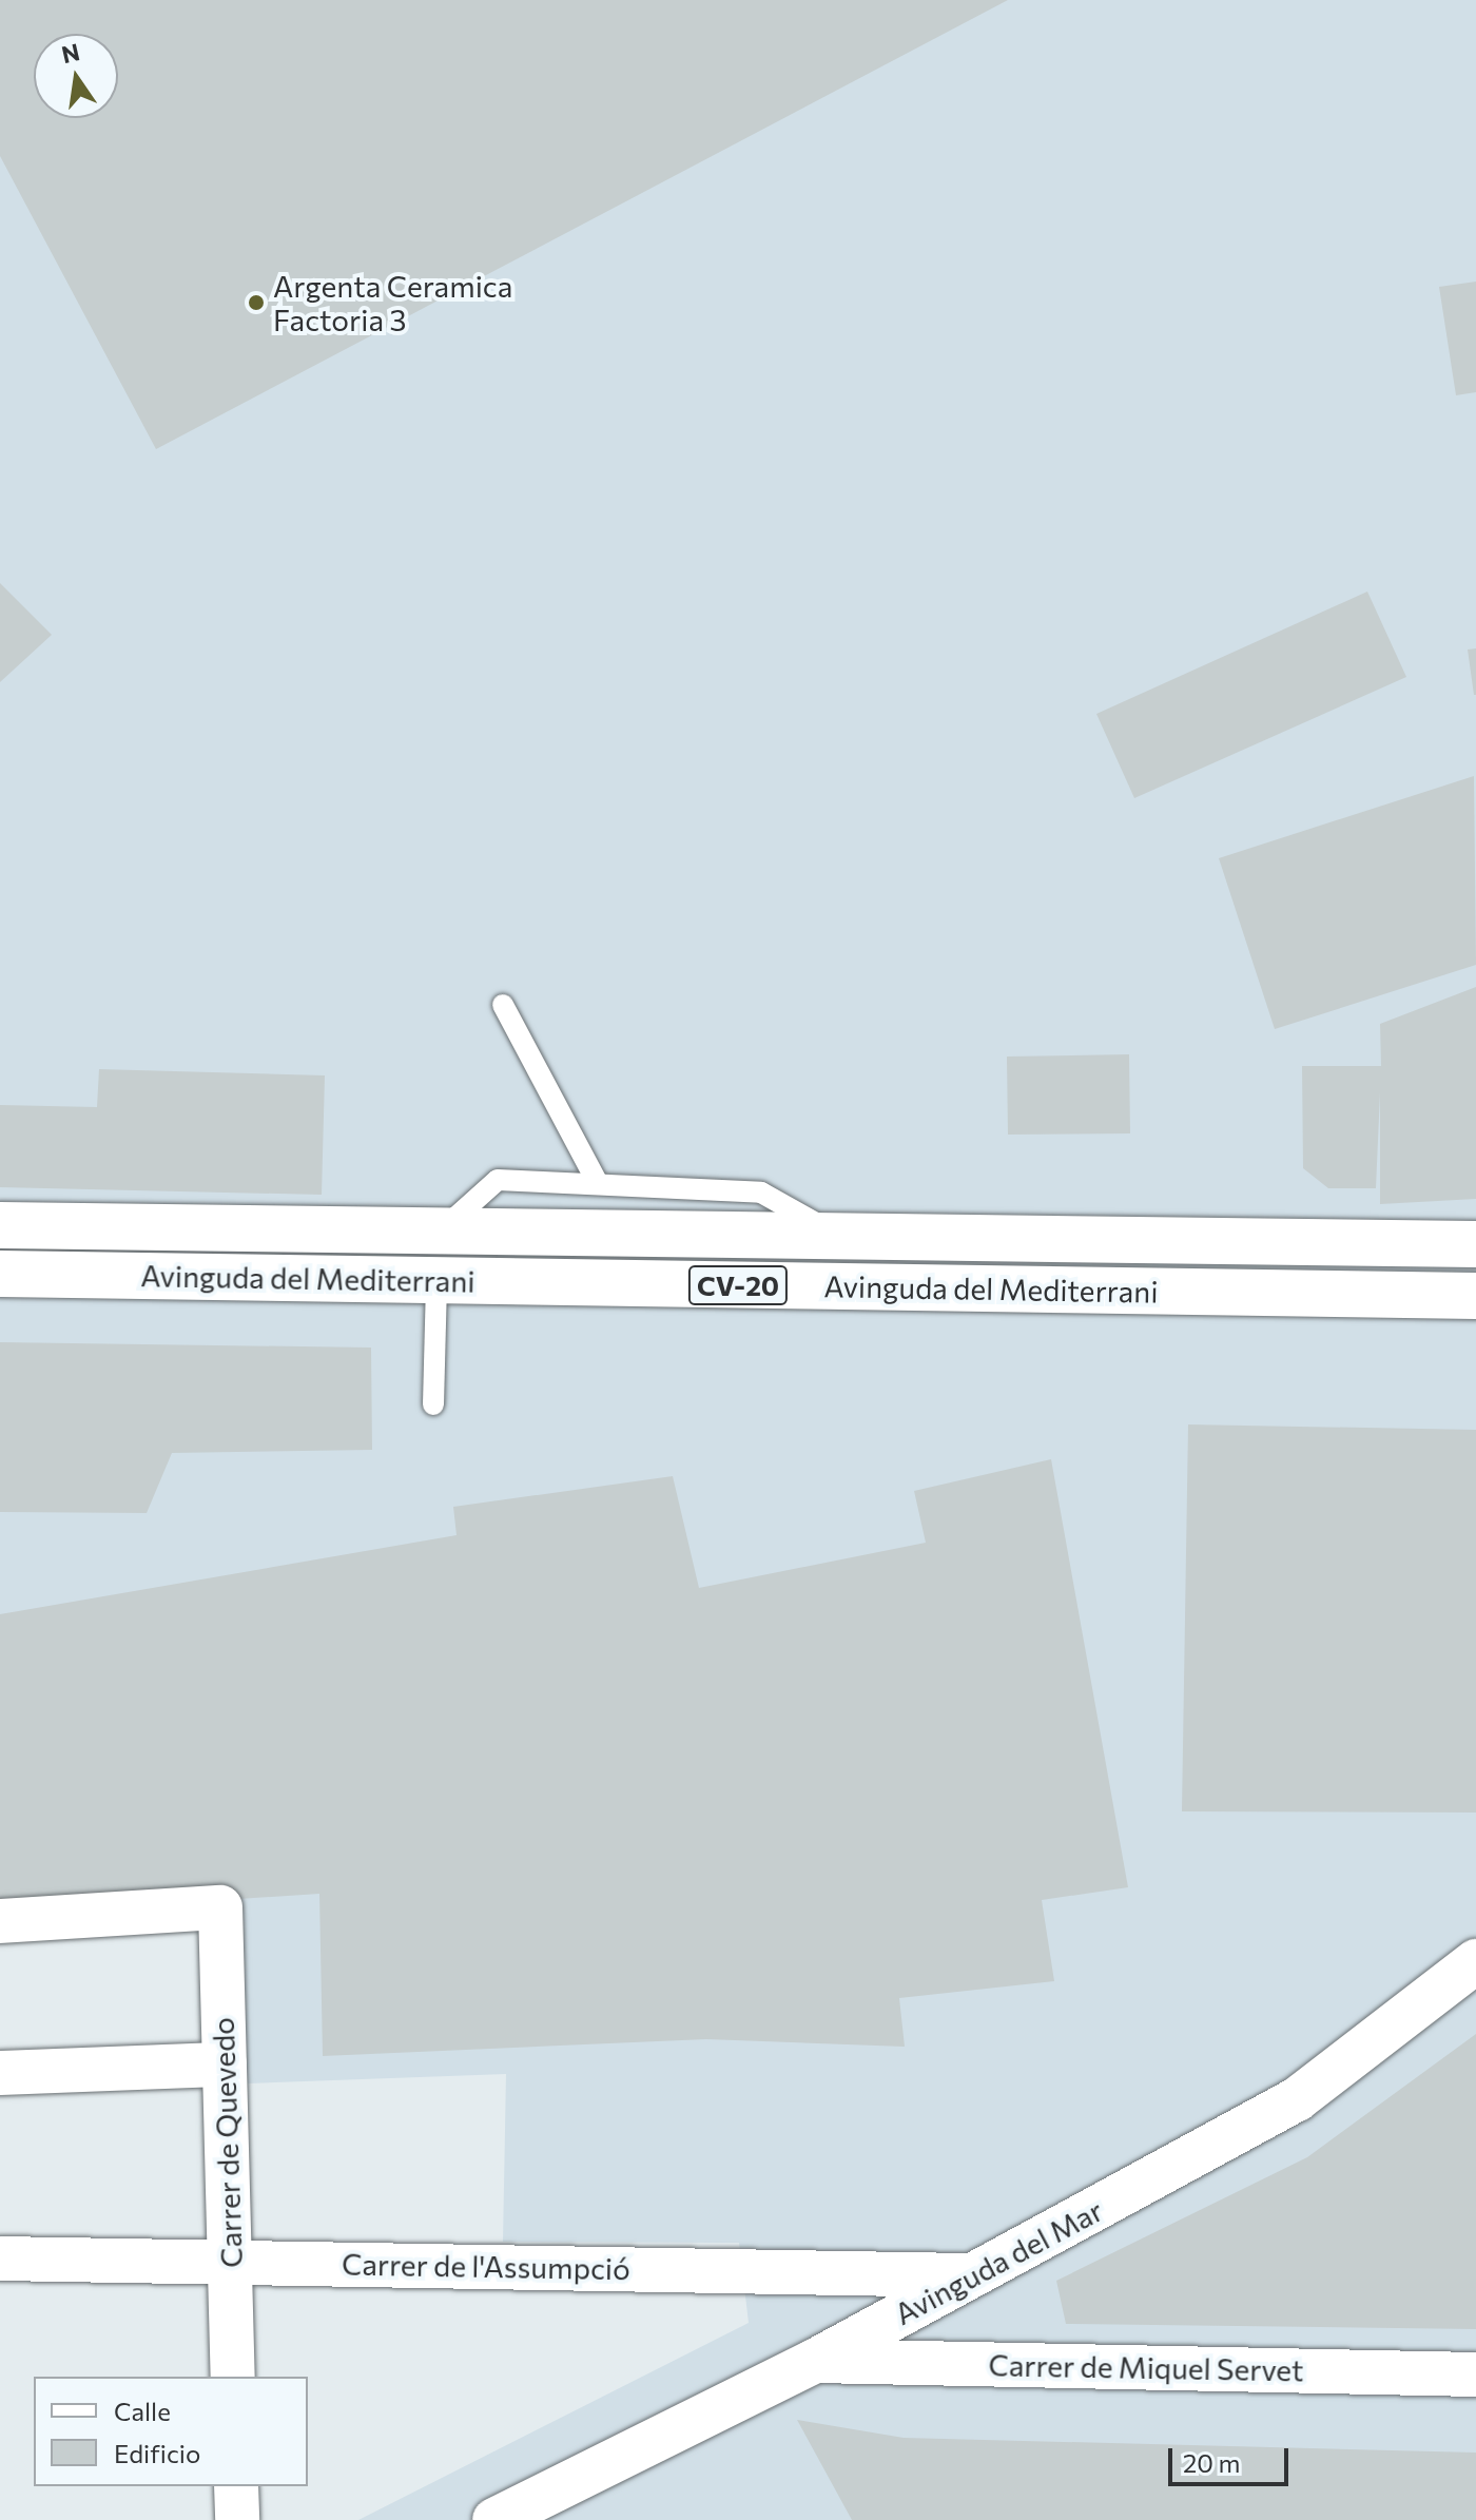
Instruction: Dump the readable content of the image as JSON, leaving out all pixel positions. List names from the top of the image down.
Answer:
{
  "streets": {
    "main road": ["Avinguda del Mediterrani", "CV-20"],
    "street": [
      "Carrer de Quevedo",
      "Avinguda del Mar",
      "Carrer de l'Assumpció",
      "Carrer de Miquel Servet"
    ]
  },
  "crossings": [
    ["Carrer de Quevedo", "Carrer de l'Assumpció"],
    ["Avinguda del Mar", "Carrer de l'Assumpció"],
    ["Avinguda del Mar", "Carrer de Miquel Servet"]
  ],
  "places": ["Argenta Ceramica Factoria 3"],
  "legend": ["Calle", "Edificio"],
  "scale_bar": "20 m",
  "north": "top"
}
